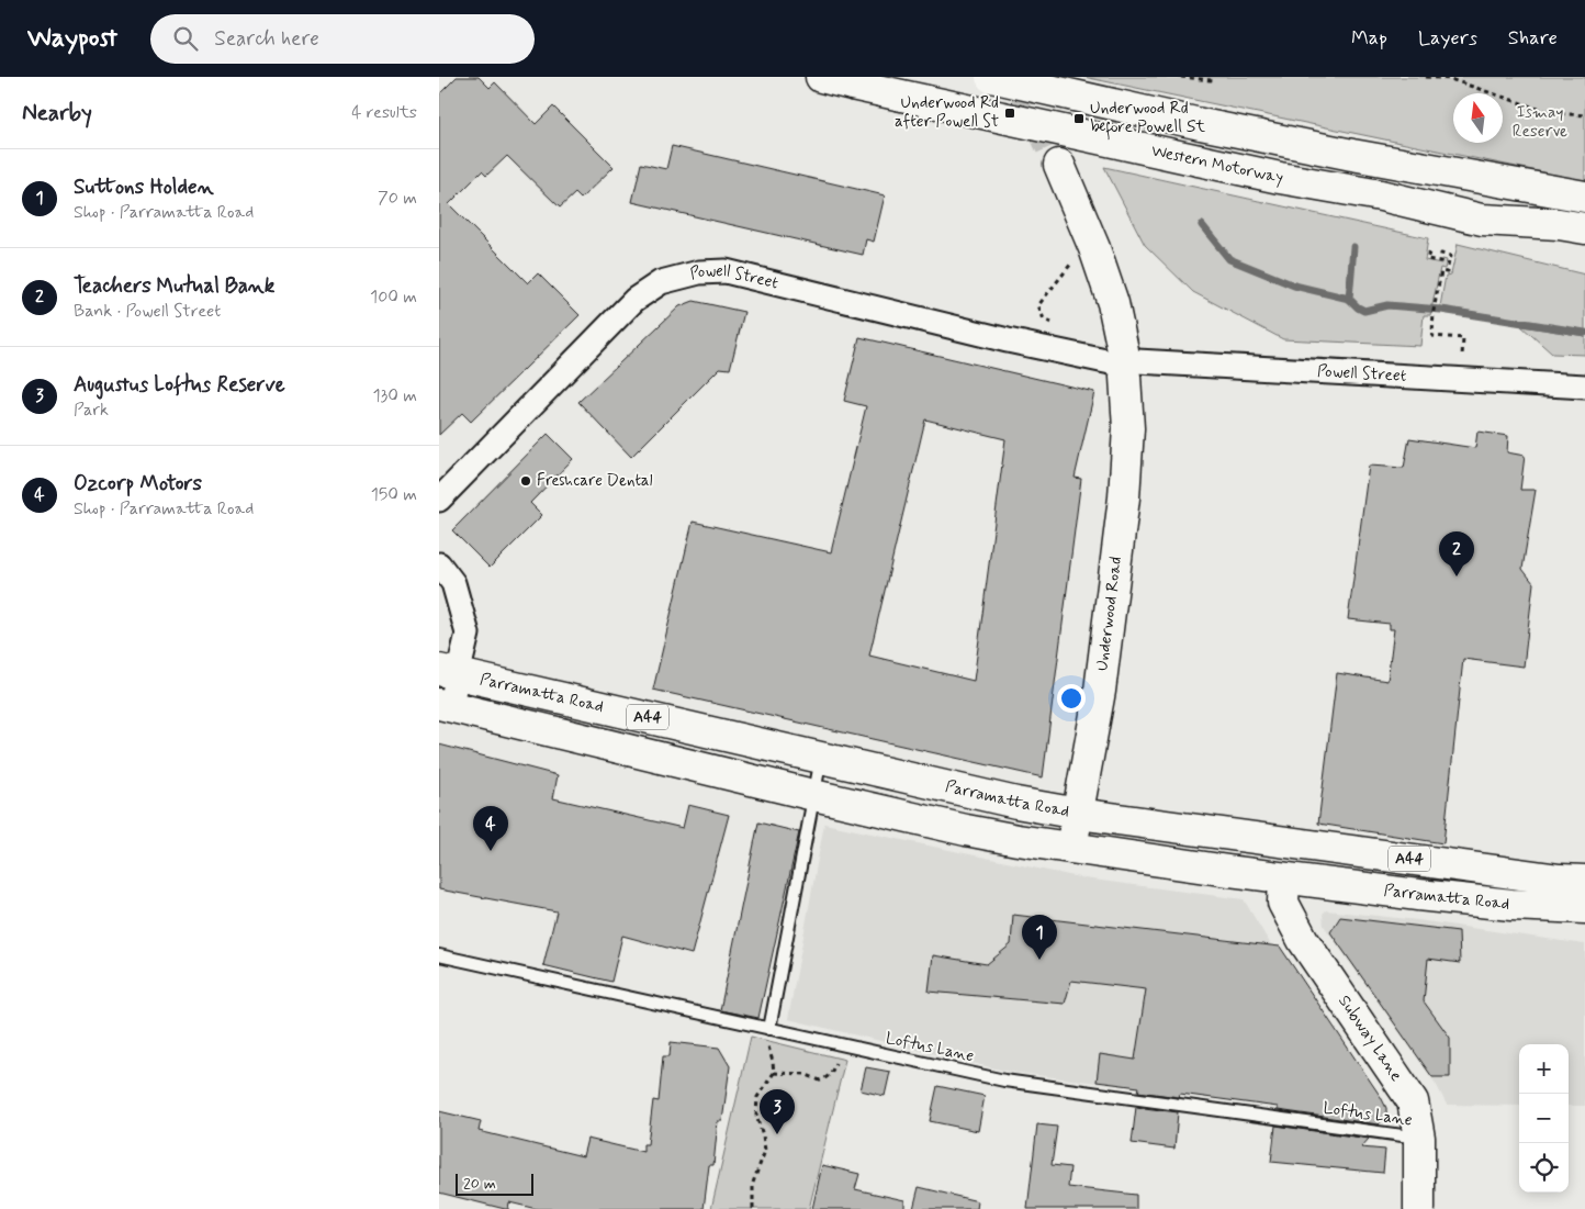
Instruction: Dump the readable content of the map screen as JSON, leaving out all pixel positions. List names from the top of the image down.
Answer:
{
  "streets": {
    "main road": [
      "Western Motorway",
      "Underwood Road",
      "Parramatta Road",
      "A44",
      "Subway Lane"
    ],
    "street": ["Powell Street"],
    "lane": ["Loftus Lane"]
  },
  "crossings": [
    ["Powell Street", "Underwood Road"],
    ["Underwood Road", "Parramatta Road"],
    ["Parramatta Road", "Subway Lane"],
    ["Subway Lane", "Loftus Lane"]
  ],
  "parks": ["Ismay Reserve"],
  "places": {
    "transit": ["Underwood Rd after Powell St", "Underwood Rd before Powell St"],
    "other": ["Freshcare Dental"]
  },
  "scale_bar": "20 m",
  "north": "top",
  "page": {
    "header": "Waypost",
    "search": "Search here",
    "nav": ["Map", "Layers", "Share"],
    "heading": ["Nearby", "4 results"],
    "list": [
      {
        "mark": "1",
        "name": "Suttons Holden",
        "note": "Shop · Parramatta Road",
        "value": "70 m"
      },
      {
        "mark": "2",
        "name": "Teachers Mutual Bank",
        "note": "Bank · Powell Street",
        "value": "100 m"
      },
      {
        "mark": "3",
        "name": "Augustus Loftus Reserve",
        "note": "Park",
        "value": "130 m"
      },
      {
        "mark": "4",
        "name": "Ozcorp Motors",
        "note": "Shop · Parramatta Road",
        "value": "150 m"
      }
    ],
    "pins": [
      "2",
      "4",
      "1",
      "3"
    ],
    "map_buttons": ["+", "−"],
    "scale": "20 m"
  }
}
